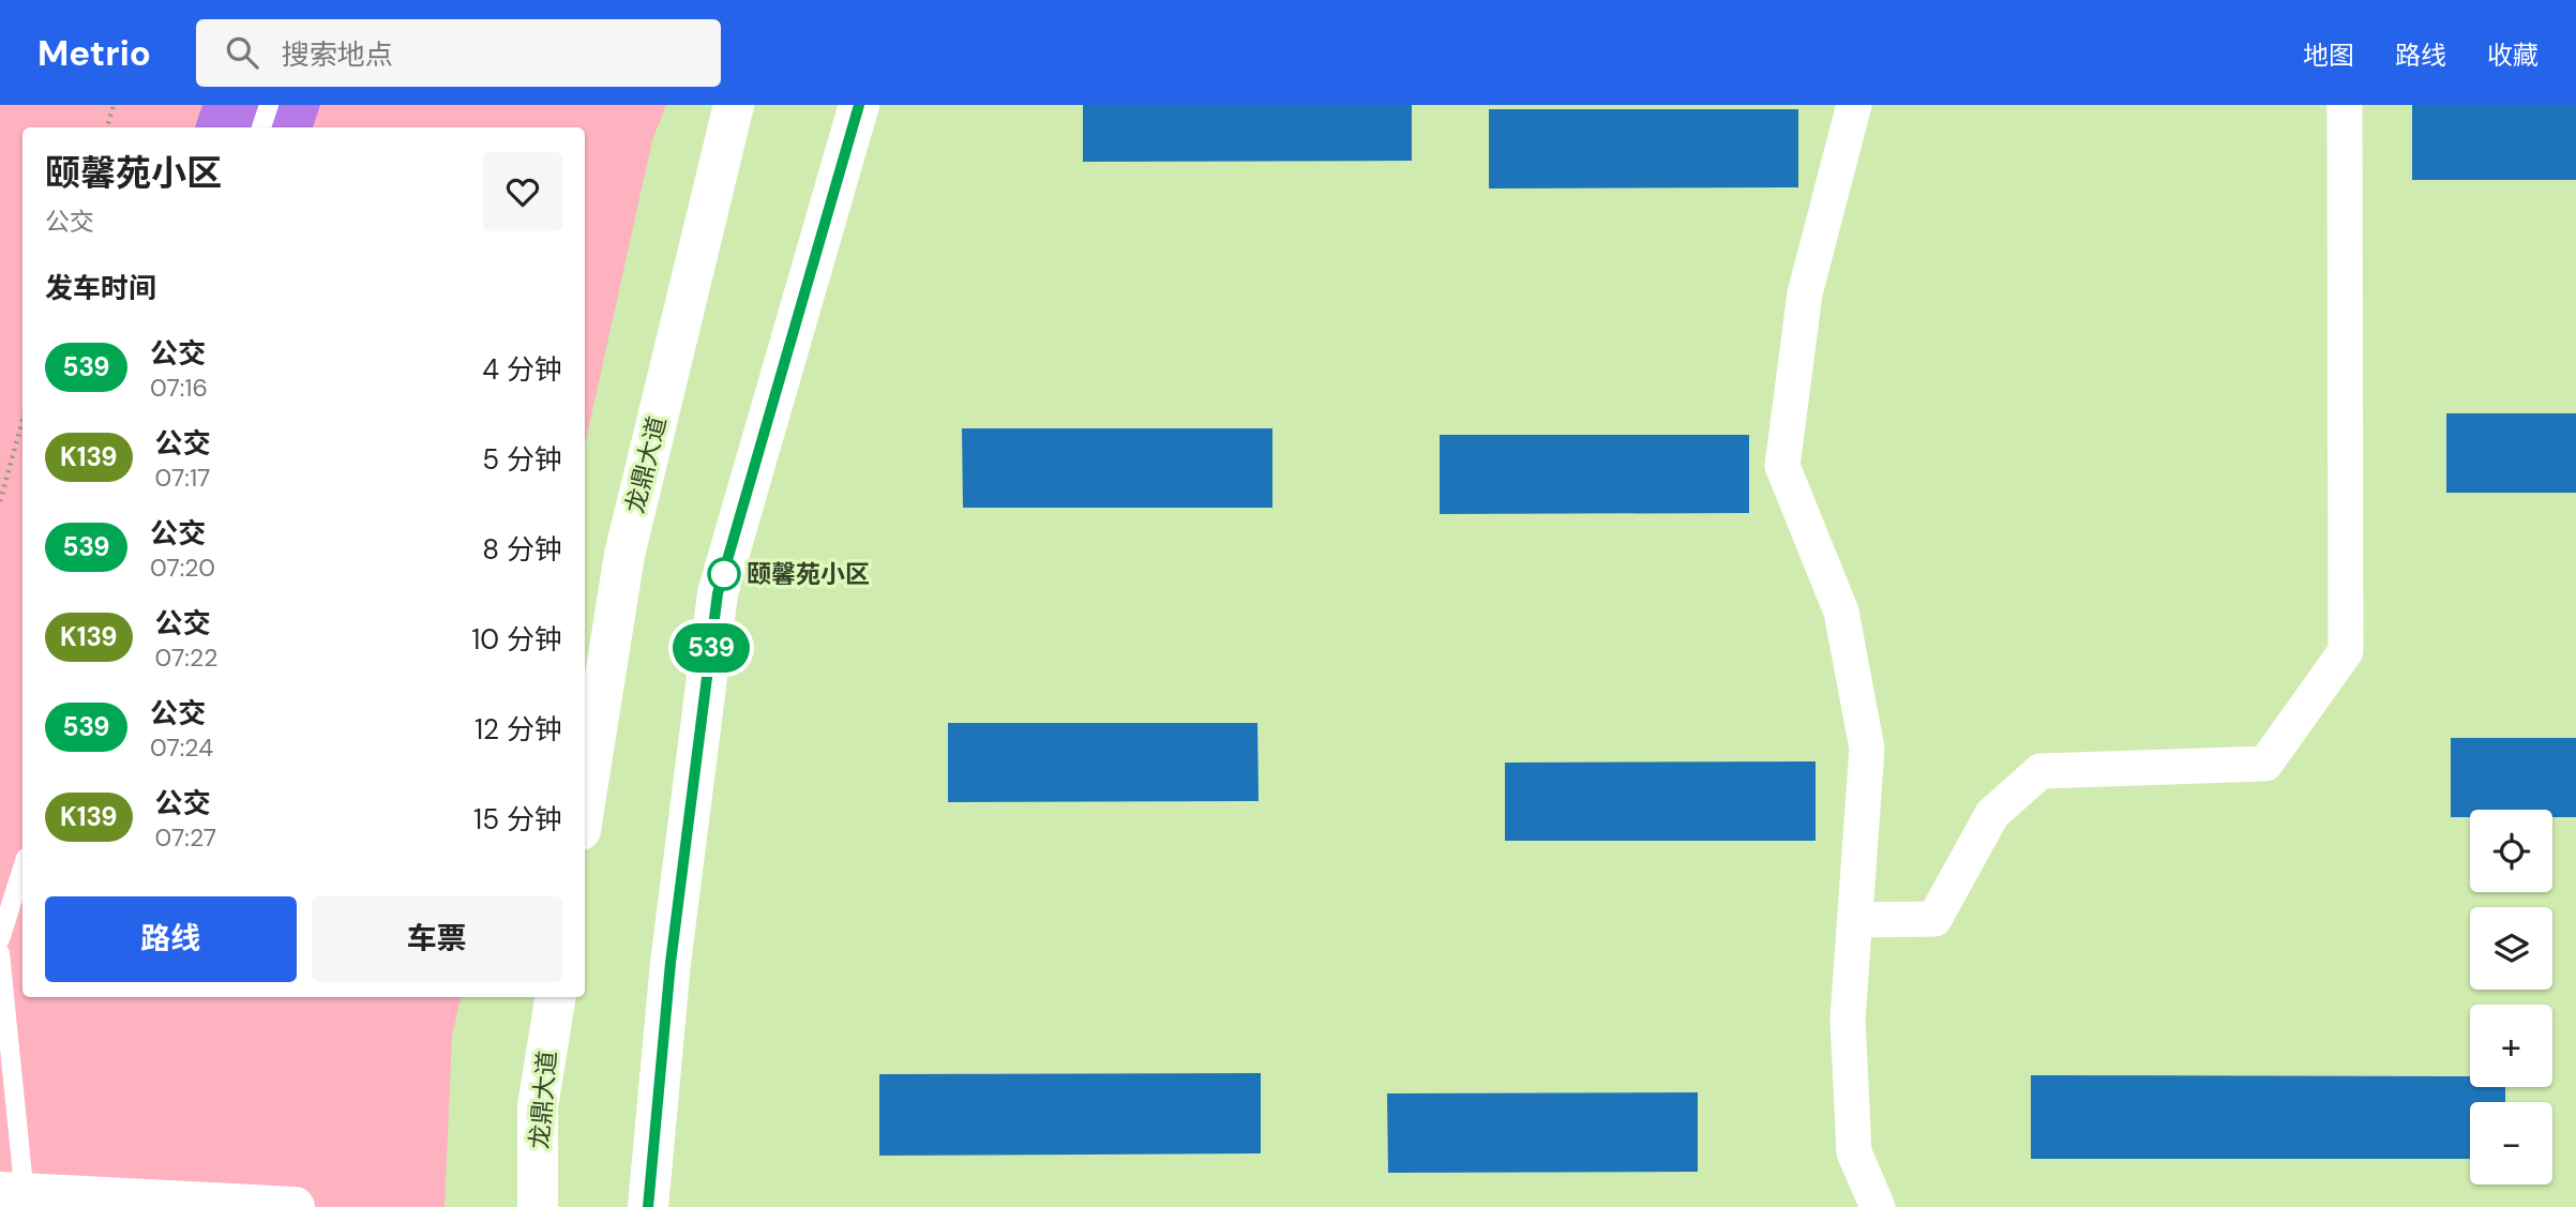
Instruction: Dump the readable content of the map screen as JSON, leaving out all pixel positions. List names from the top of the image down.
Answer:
{
  "streets": {
    "main road": ["龙鼎大道"]
  },
  "places": ["颐馨苑小区"],
  "lines": ["bus line 539"],
  "page": {
    "header": "Metrio",
    "search": "搜索地点",
    "nav": ["地图", "路线", "收藏"],
    "on_map": "539",
    "heading": [
      ["颐馨苑小区", "公交"],
      "发车时间"
    ],
    "list": [
      {
        "mark": "539",
        "name": "公交",
        "note": "07:16",
        "value": "4 分钟"
      },
      {
        "mark": "K139",
        "name": "公交",
        "note": "07:17",
        "value": "5 分钟"
      },
      {
        "mark": "539",
        "name": "公交",
        "note": "07:20",
        "value": "8 分钟"
      },
      {
        "mark": "K139",
        "name": "公交",
        "note": "07:22",
        "value": "10 分钟"
      },
      {
        "mark": "539",
        "name": "公交",
        "note": "07:24",
        "value": "12 分钟"
      },
      {
        "mark": "K139",
        "name": "公交",
        "note": "07:27",
        "value": "15 分钟"
      }
    ],
    "map_buttons": ["+", "−"],
    "buttons": ["路线", "车票"]
  }
}
